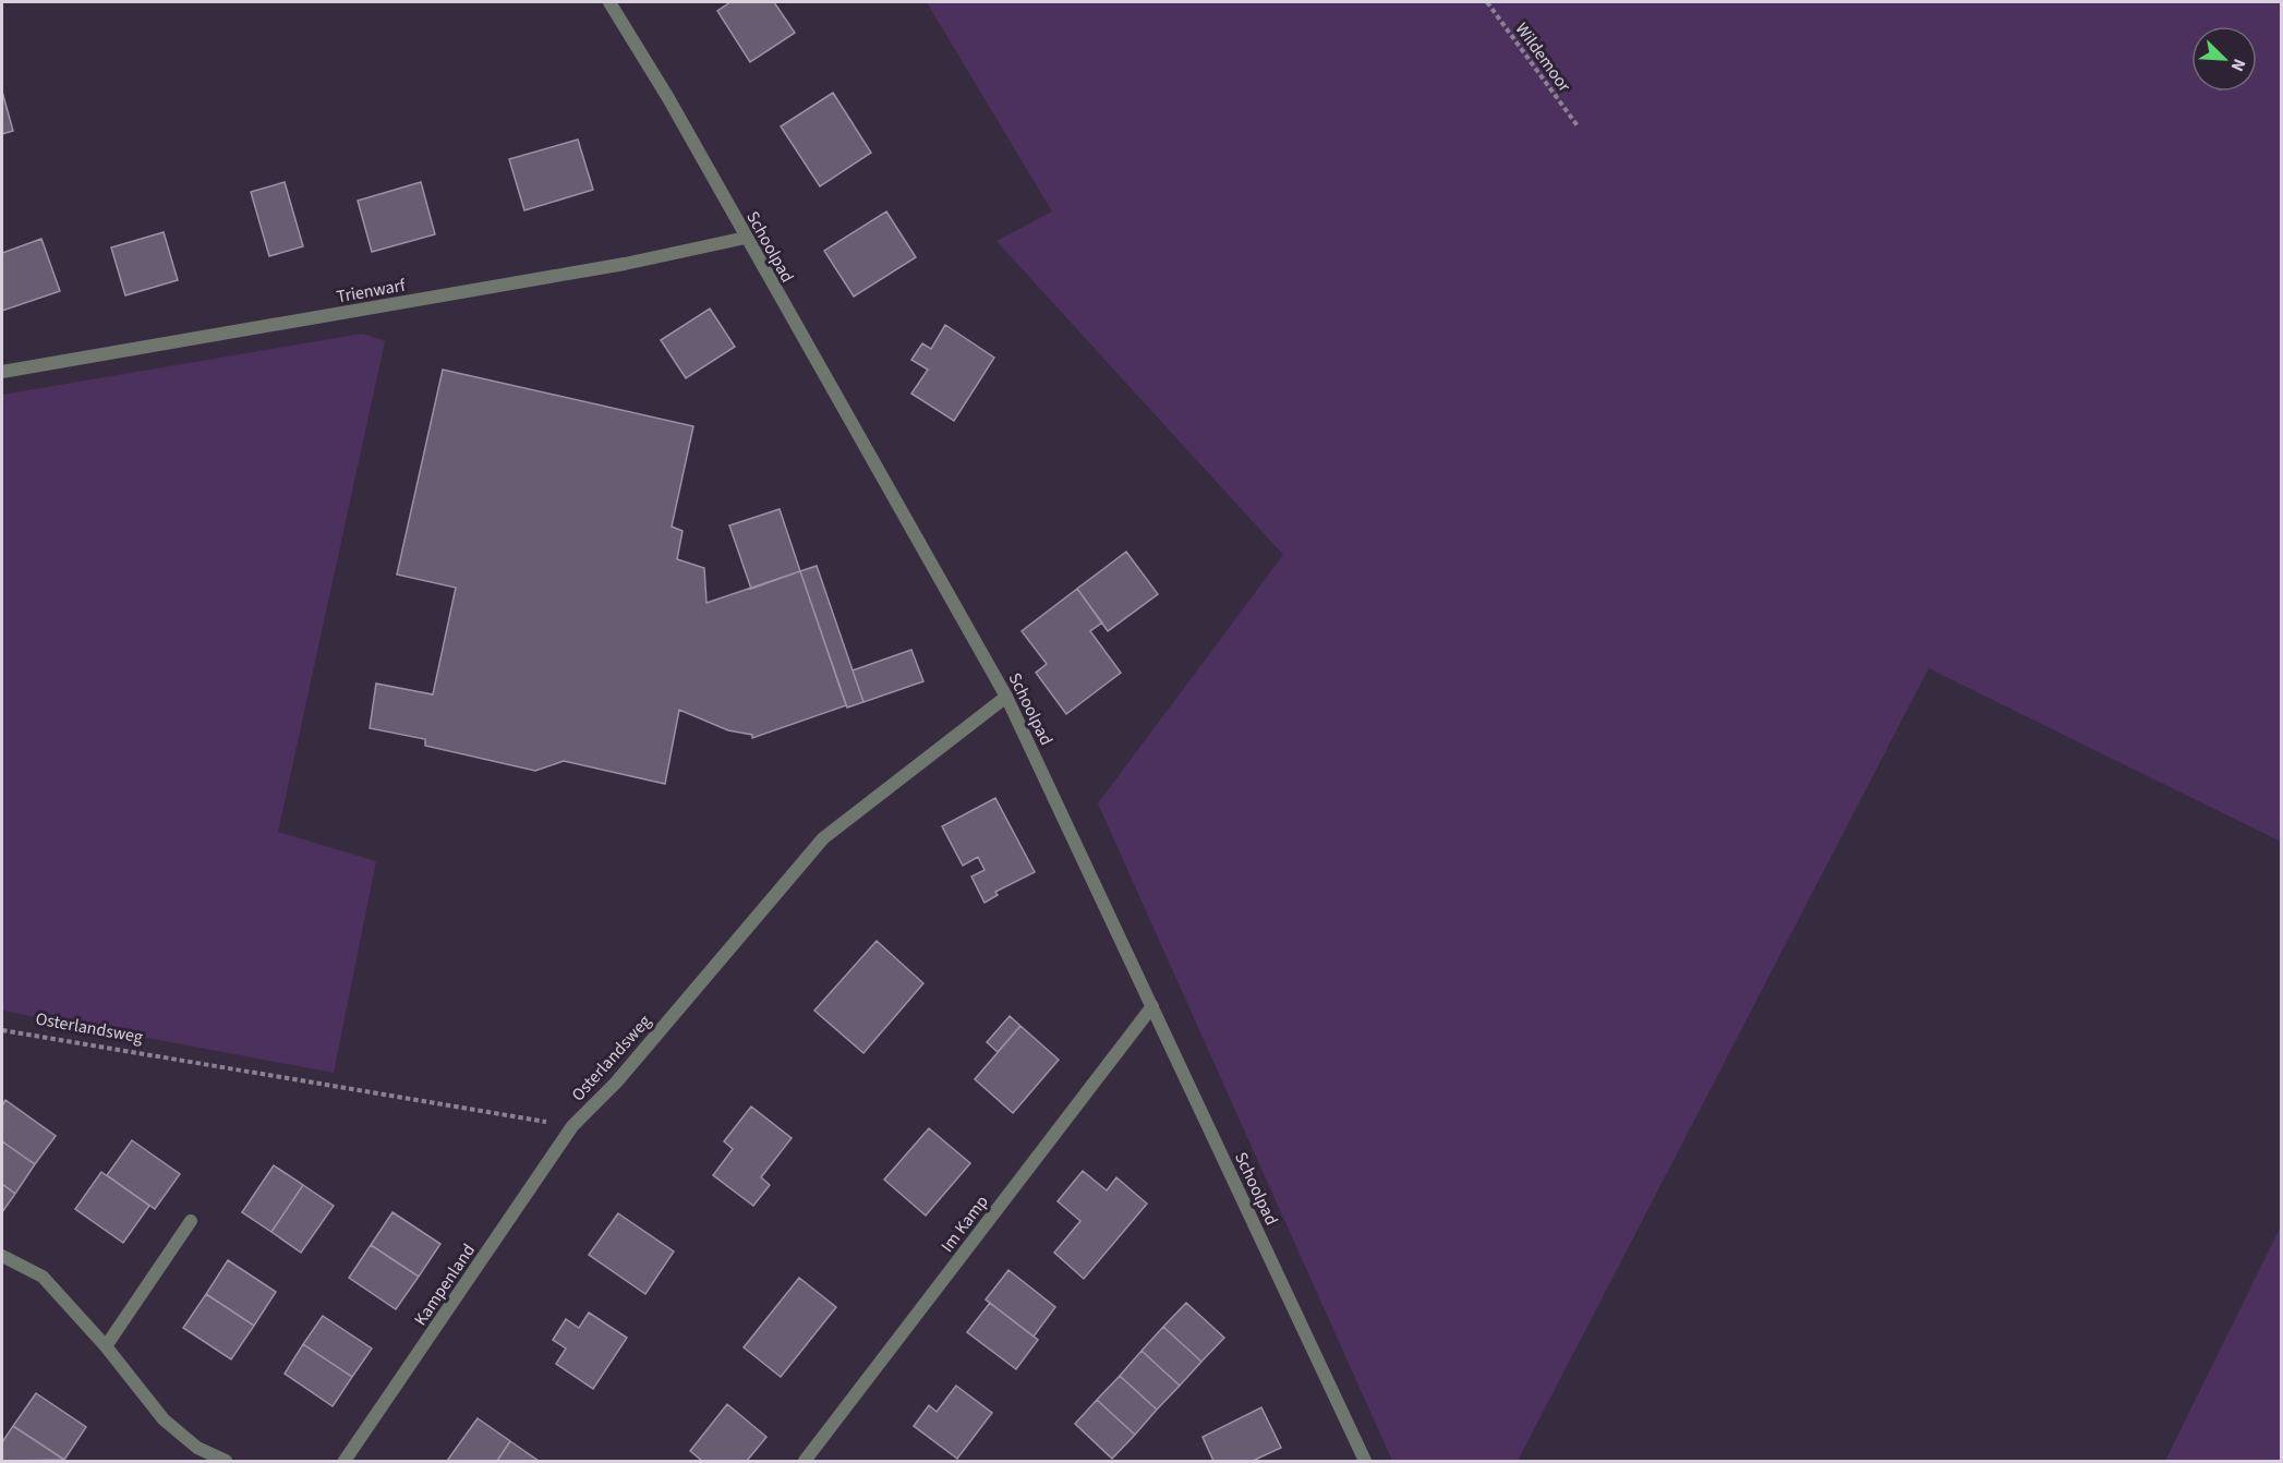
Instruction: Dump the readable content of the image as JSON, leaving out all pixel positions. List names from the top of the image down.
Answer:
{
  "streets": {
    "street": [
      "Schoolpad",
      "Trienwarf",
      "Osterlandsweg",
      "Im Kamp",
      "Kampenland"
    ],
    "path": ["Wildemoor"]
  },
  "crossings": [
    ["Schoolpad", "Trienwarf"],
    ["Schoolpad", "Osterlandsweg"],
    ["Schoolpad", "Im Kamp"],
    ["Osterlandsweg", "Kampenland"]
  ],
  "north": "bottom right"
}
